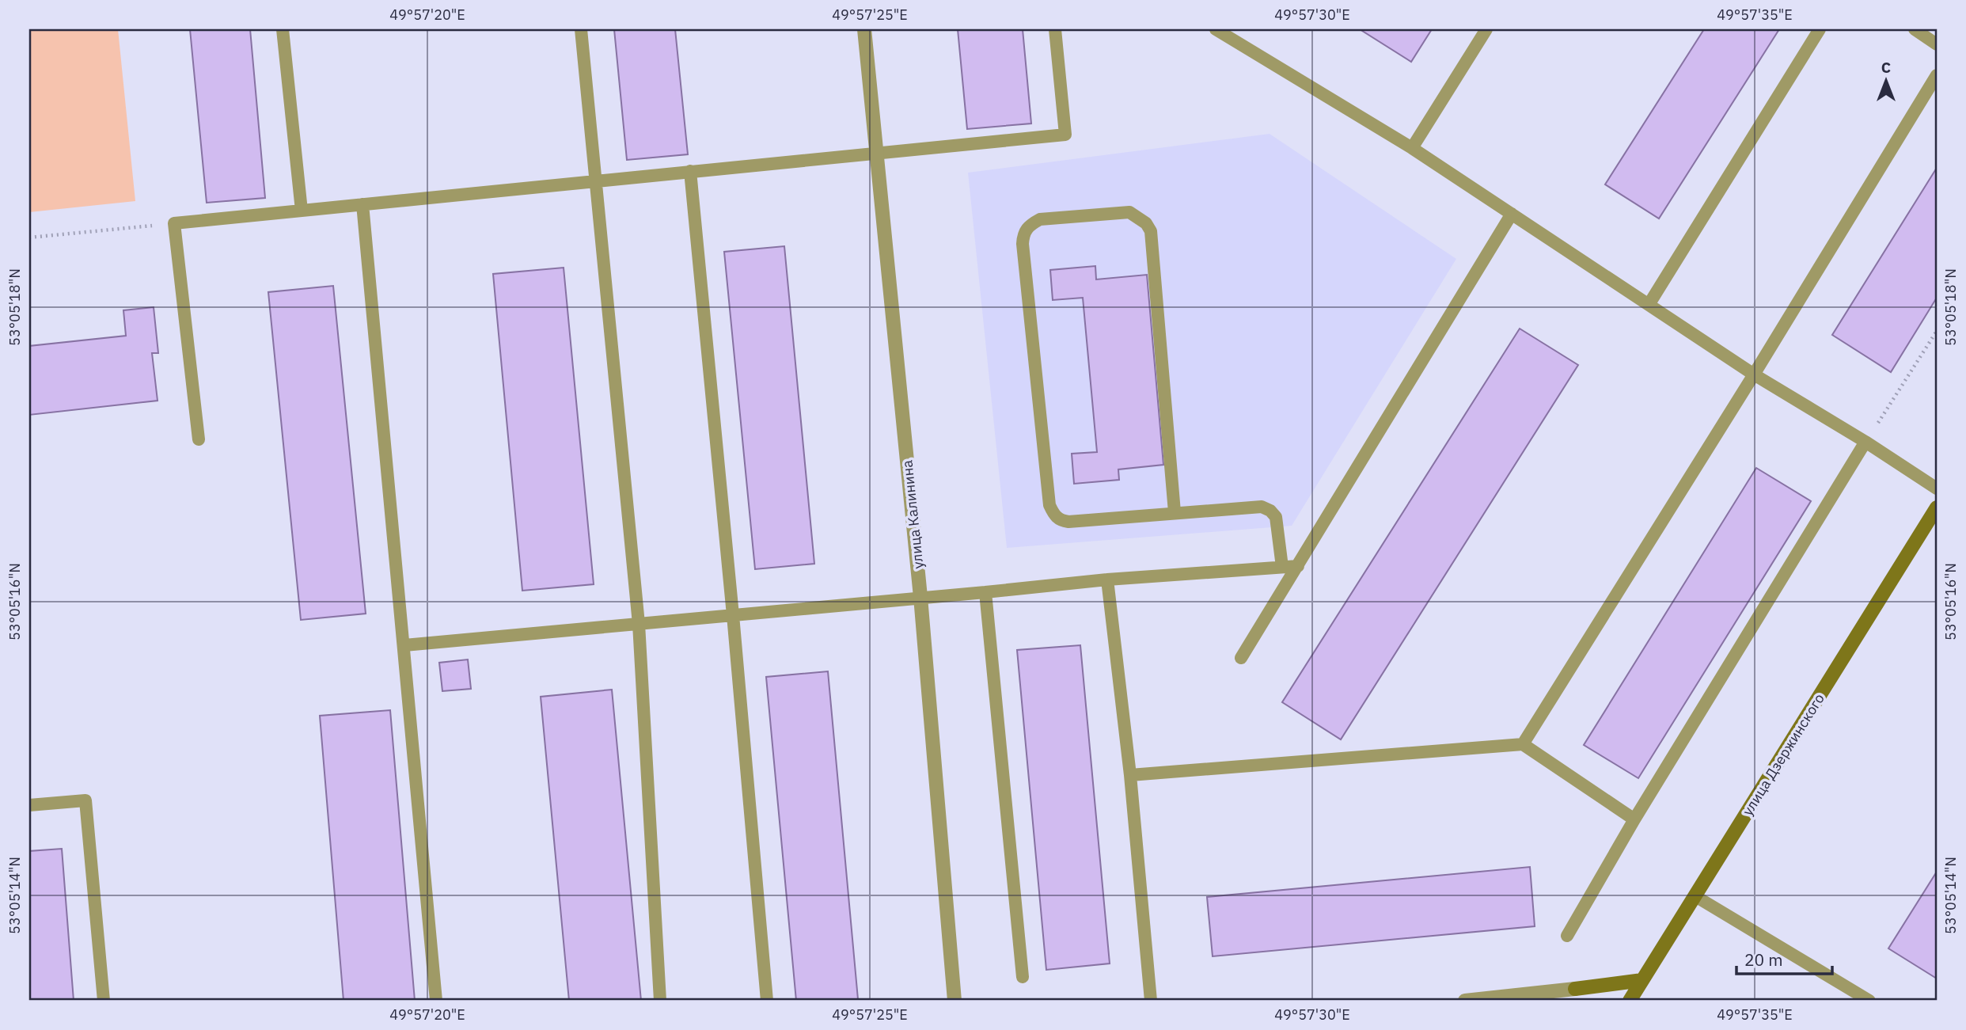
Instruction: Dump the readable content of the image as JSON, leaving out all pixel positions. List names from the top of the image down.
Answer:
{
  "streets": {
    "main road": ["улица Дзержинского"],
    "street": ["улица Калинина"]
  },
  "scale_bar": "20 m",
  "north": "top",
  "coordinates": [
    "49°57'20\"E",
    "49°57'25\"E",
    "49°57'30\"E",
    "49°57'35\"E",
    "53°05'18\"N",
    "53°05'16\"N",
    "53°05'14\"N"
  ]
}
